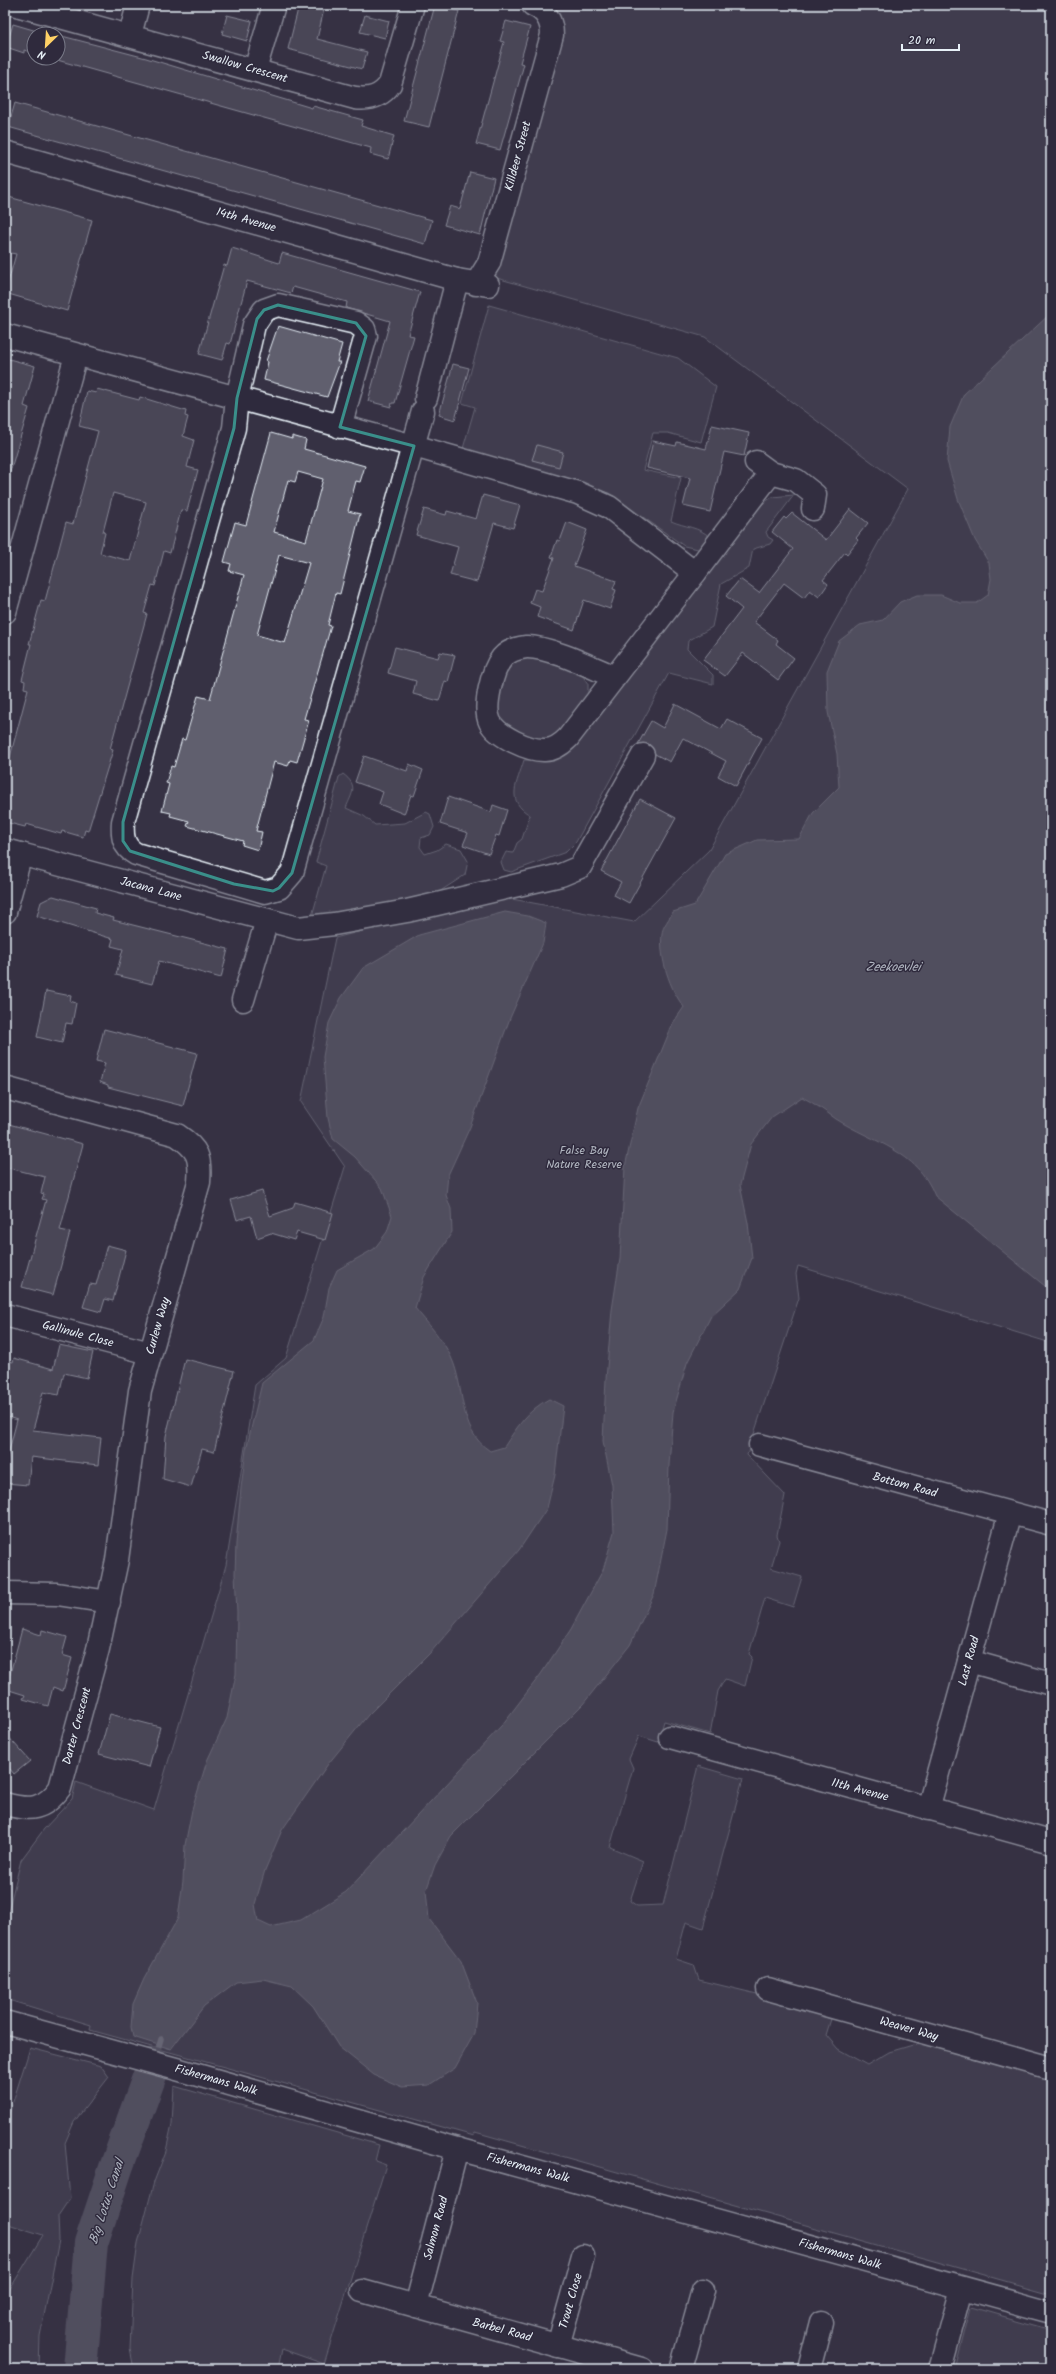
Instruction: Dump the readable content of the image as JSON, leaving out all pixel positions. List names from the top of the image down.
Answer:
{
  "streets": {
    "street": [
      "Swallow Crescent",
      "Killdeer Street",
      "14th Avenue",
      "Jacana Lane",
      "Curlew Way",
      "Gallinule Close",
      "Bottom Road",
      "Last Road",
      "Darter Crescent",
      "11th Avenue",
      "Weaver Way",
      "Fishermans Walk",
      "Salmon Road",
      "Trout Close",
      "Barbel Road"
    ]
  },
  "crossings": [
    ["Killdeer Street", "14th Avenue"],
    ["Curlew Way", "Gallinule Close"],
    ["Curlew Way", "Darter Crescent"],
    ["Bottom Road", "Last Road"],
    ["Last Road", "11th Avenue"],
    ["Fishermans Walk", "Salmon Road"],
    ["Salmon Road", "Barbel Road"],
    ["Trout Close", "Barbel Road"]
  ],
  "water": ["Zeekoevlei", "Big Lotus Canal"],
  "parks": ["False Bay Nature Reserve"],
  "scale_bar": "20 m",
  "north": "bottom left"
}
